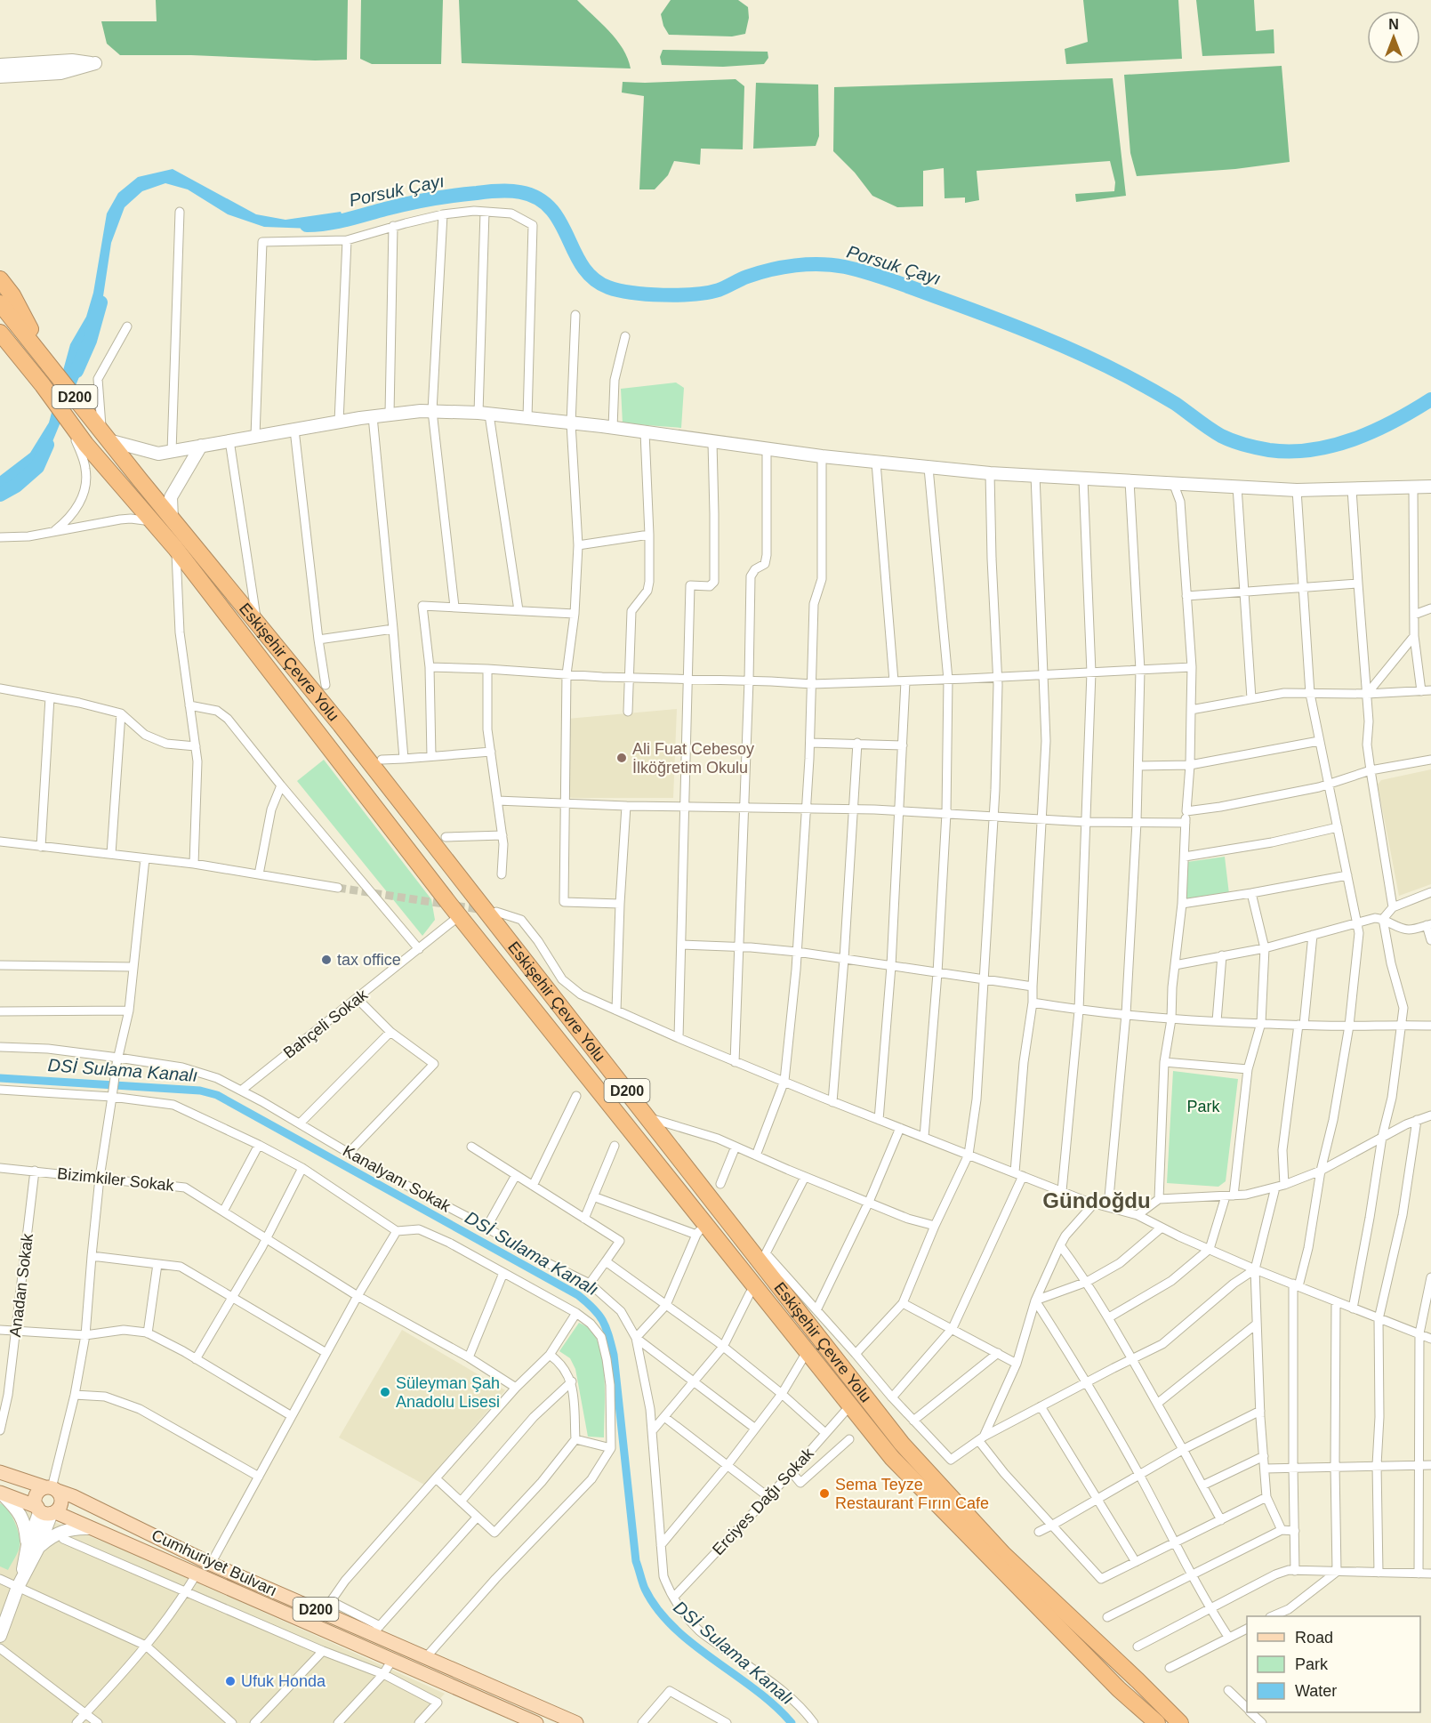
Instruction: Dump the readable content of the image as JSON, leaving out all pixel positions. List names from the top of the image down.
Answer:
{
  "streets": {
    "highway": ["D200", "Eskişehir Çevre Yolu"],
    "main road": ["Cumhuriyet Bulvarı"],
    "street": [
      "Bahçeli Sokak",
      "Kanalyanı Sokak",
      "Bizimkiler Sokak",
      "Anadan Sokak",
      "Erciyes Dağı Sokak"
    ]
  },
  "crossings": [
    ["Eskişehir Çevre Yolu", "Bahçeli Sokak"],
    ["Eskişehir Çevre Yolu", "Erciyes Dağı Sokak"],
    ["Bahçeli Sokak", "Kanalyanı Sokak"],
    ["Kanalyanı Sokak", "Erciyes Dağı Sokak"],
    ["Bizimkiler Sokak", "Anadan Sokak"]
  ],
  "districts": ["Gündoğdu"],
  "water": ["Porsuk Çayı", "DSİ Sulama Kanalı"],
  "parks": ["Park"],
  "places": [
    "Ali Fuat Cebesoy İlköğretim Okulu",
    "tax office",
    "Süleyman Şah Anadolu Lisesi",
    "Sema Teyze Restaurant Fırın Cafe",
    "Ufuk Honda"
  ],
  "legend": ["Road", "Park", "Water"],
  "north": "top"
}
